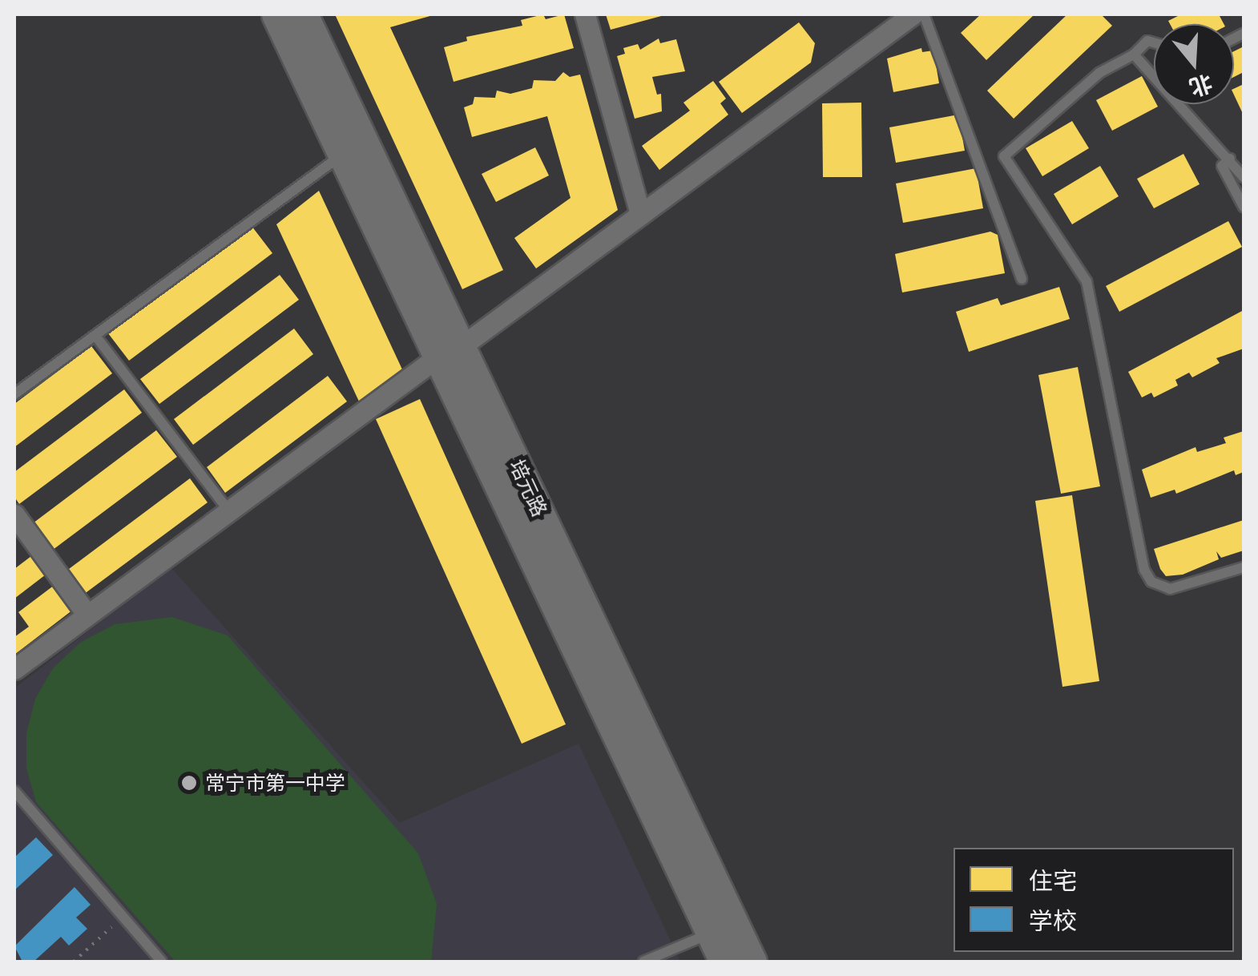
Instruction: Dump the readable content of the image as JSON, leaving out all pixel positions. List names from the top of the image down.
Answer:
{
  "streets": {
    "main road": ["培元路"]
  },
  "places": ["常宁市第一中学"],
  "legend": ["住宅", "学校"],
  "north": "bottom"
}
